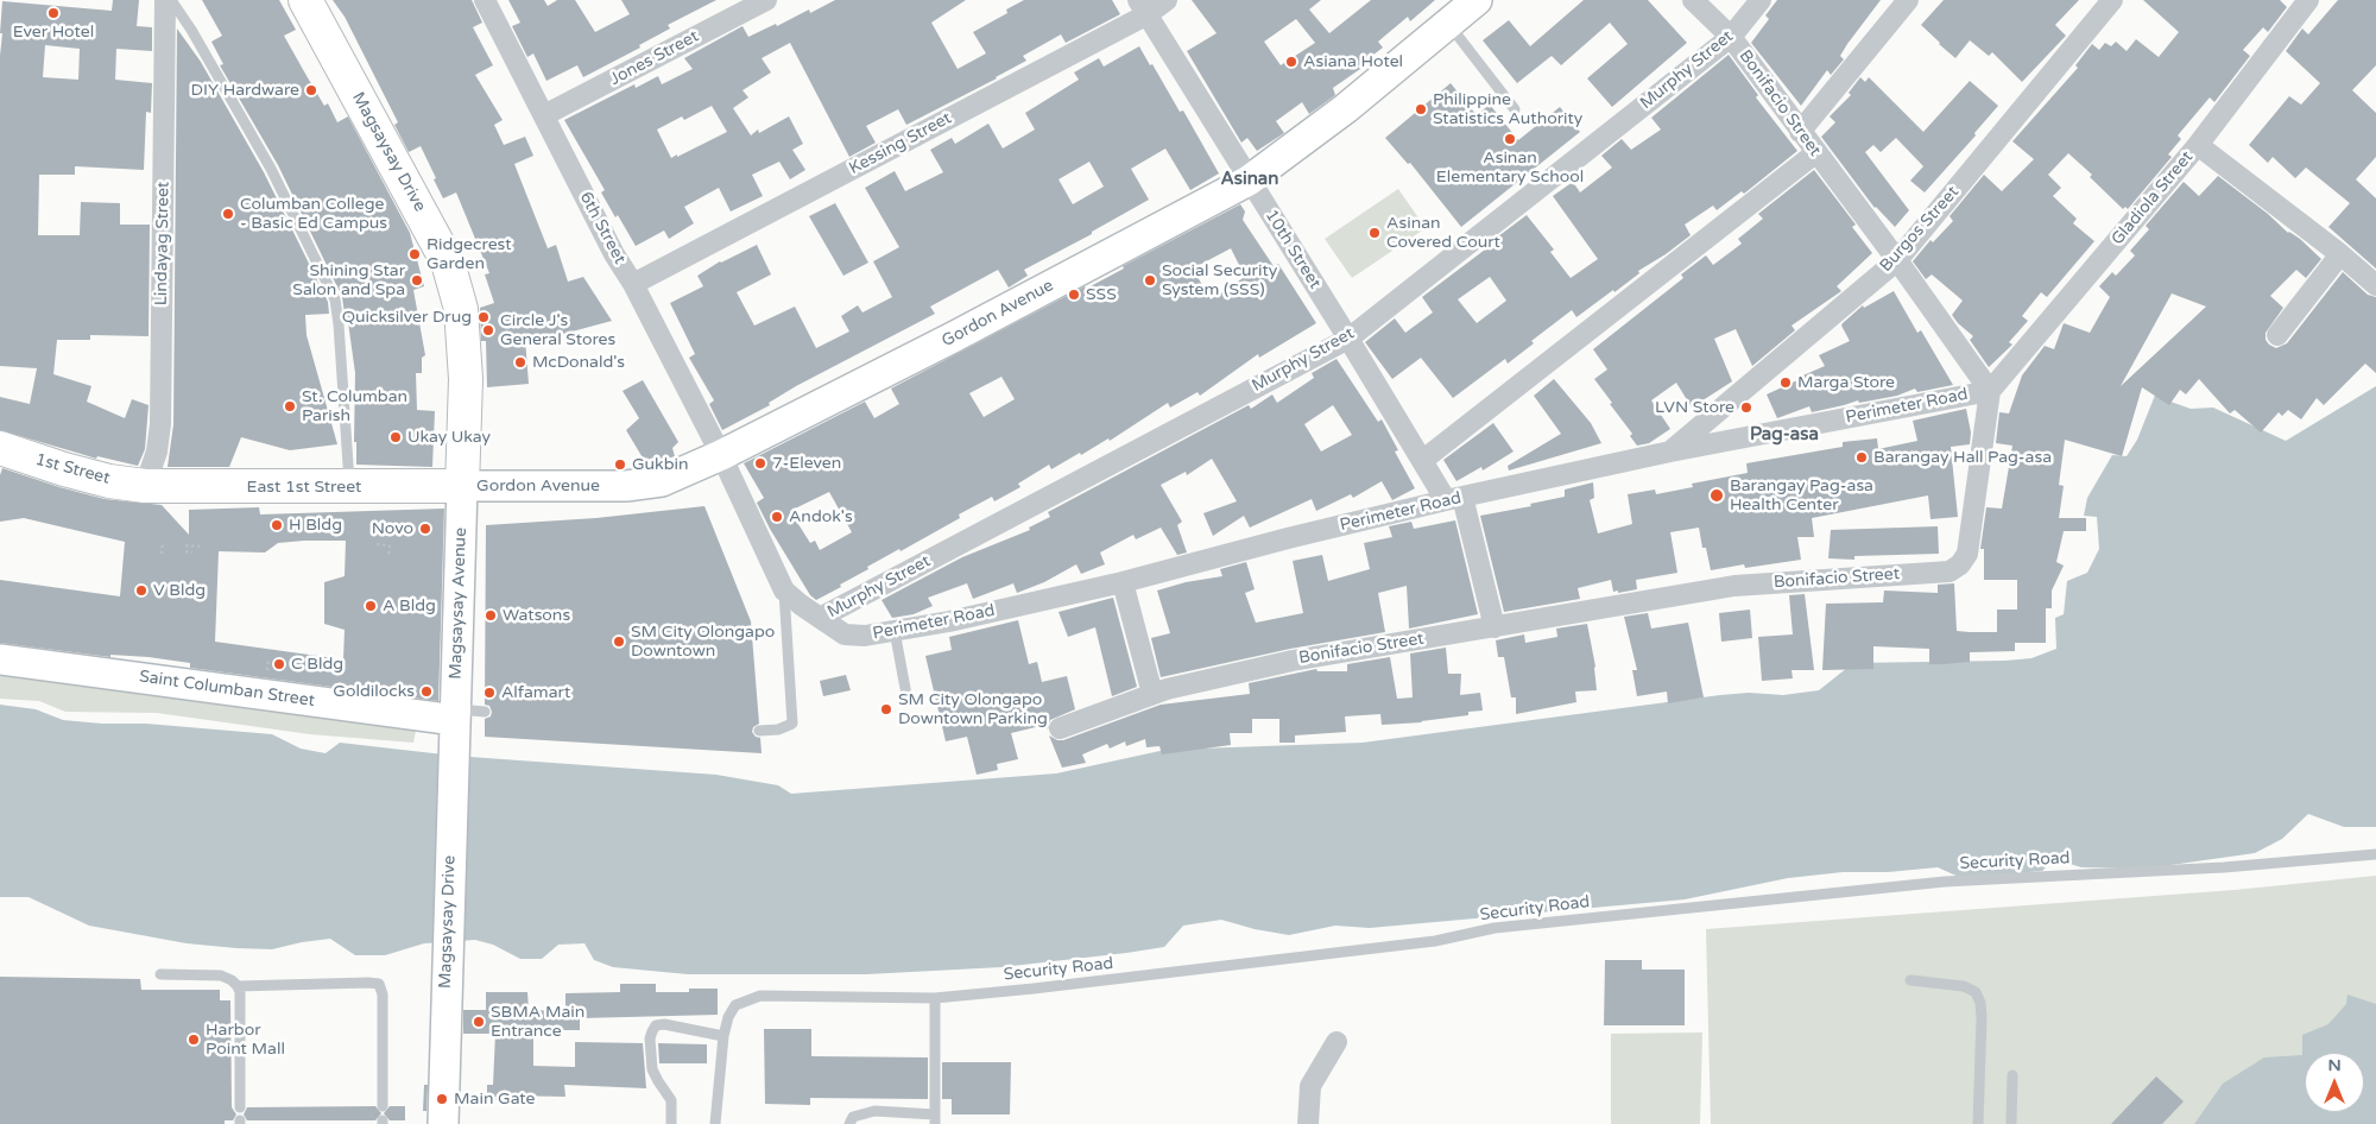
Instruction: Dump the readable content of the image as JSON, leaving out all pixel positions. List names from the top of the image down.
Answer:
{
  "streets": {
    "main road": [
      "Magsaysay Drive",
      "Gordon Avenue",
      "1st Street",
      "East 1st Street",
      "Magsaysay Avenue",
      "Saint Columban Street"
    ],
    "street": [
      "Jones Street",
      "Murphy Street",
      "Bonifacio Street",
      "Kessing Street",
      "Gladiola Street",
      "6th Street",
      "Burgos Street",
      "Lindayag Street",
      "10th Street",
      "Perimeter Road"
    ],
    "lane": ["Security Road"]
  },
  "crossings": [
    ["Jones Street", "6th Street"],
    ["Murphy Street", "Bonifacio Street"],
    ["Murphy Street", "10th Street"],
    ["Murphy Street", "Perimeter Road"],
    ["Bonifacio Street", "Gladiola Street"],
    ["Bonifacio Street", "Burgos Street"],
    ["Bonifacio Street", "10th Street"],
    ["Bonifacio Street", "Perimeter Road"],
    ["Kessing Street", "6th Street"],
    ["Kessing Street", "10th Street"],
    ["Magsaysay Drive", "Gordon Avenue"],
    ["Magsaysay Drive", "East 1st Street"],
    ["Magsaysay Drive", "Magsaysay Avenue"],
    ["Magsaysay Drive", "Saint Columban Street"],
    ["Gladiola Street", "Perimeter Road"],
    ["6th Street", "Gordon Avenue"],
    ["6th Street", "Perimeter Road"],
    ["Burgos Street", "Perimeter Road"],
    ["Lindayag Street", "1st Street"],
    ["Lindayag Street", "East 1st Street"],
    ["10th Street", "Gordon Avenue"],
    ["10th Street", "Perimeter Road"],
    ["Gordon Avenue", "East 1st Street"],
    ["Gordon Avenue", "Magsaysay Avenue"],
    ["1st Street", "East 1st Street"],
    ["East 1st Street", "Magsaysay Avenue"],
    ["Magsaysay Avenue", "Saint Columban Street"]
  ],
  "districts": ["Asinan", "Pag-asa"],
  "places": [
    "Ever Hotel",
    "Asiana Hotel",
    "DIY Hardware",
    "Philippine Statistics Authority",
    "Asinan Elementary School",
    "Columban College - Basic Ed Campus",
    "Asinan Covered Court",
    "Ridgecrest Garden",
    "Shining Star Salon and Spa",
    "Social Security System (SSS)",
    "SSS",
    "Quicksilver Drug",
    "Circle J's General Stores",
    "McDonald's",
    "Marga Store",
    "St. Columban Parish",
    "LVN Store",
    "Ukay Ukay",
    "Barangay Hall Pag-asa",
    "7-Eleven",
    "Gukbin",
    "Barangay Pag-asa Health Center",
    "Andok's",
    "H Bldg",
    "Novo",
    "V Bldg",
    "A Bldg",
    "Watsons",
    "SM City Olongapo Downtown",
    "C Bldg",
    "Goldilocks",
    "Alfamart",
    "SM City Olongapo Downtown Parking",
    "SBMA Main Entrance",
    "Harbor Point Mall",
    "Main Gate"
  ],
  "north": "top"
}
